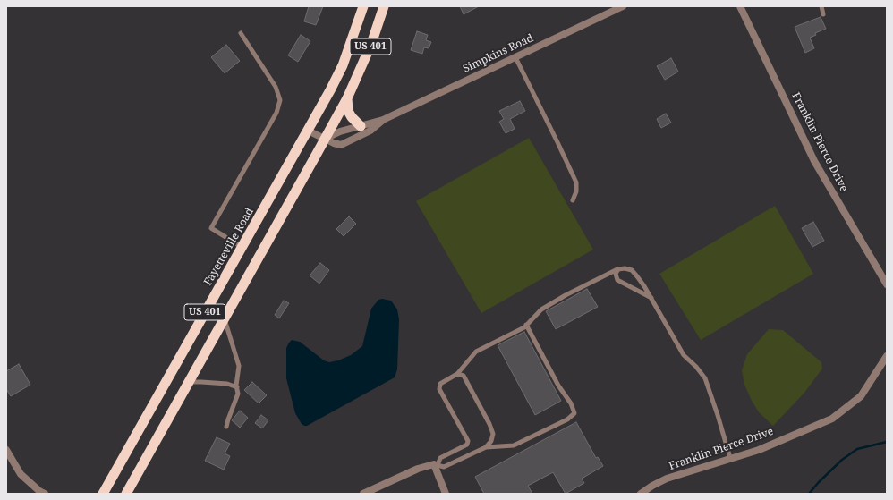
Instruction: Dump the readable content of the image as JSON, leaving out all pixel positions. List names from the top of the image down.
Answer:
{
  "streets": {
    "highway": ["US 401", "Fayetteville Road"],
    "street": ["Simpkins Road", "Franklin Pierce Drive"]
  },
  "crossings": [
    ["US 401", "Simpkins Road"],
    ["Simpkins Road", "Fayetteville Road"]
  ]
}
